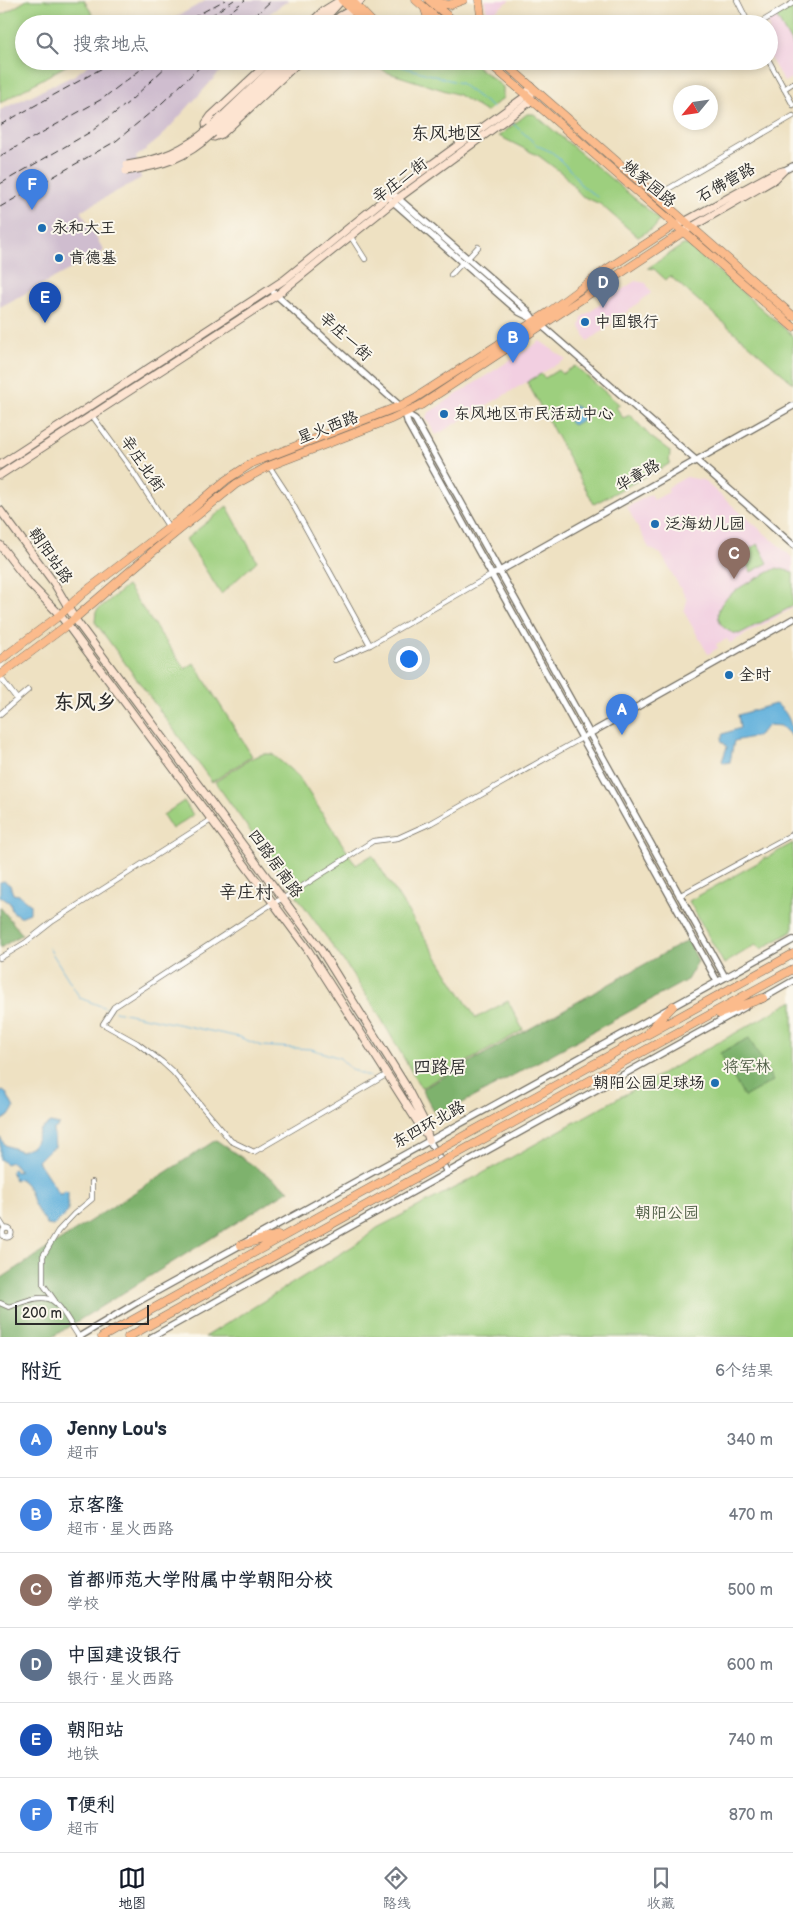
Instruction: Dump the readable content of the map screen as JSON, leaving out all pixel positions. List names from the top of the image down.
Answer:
{
  "streets": {
    "main road": [
      "辛庄二街",
      "石佛营路",
      "姚家园路",
      "星火西路",
      "朝阳站路",
      "四路居南路",
      "东四环北路"
    ],
    "street": ["辛庄一街", "辛庄北街", "华章路"]
  },
  "crossings": [
    ["辛庄二街", "姚家园路"],
    ["辛庄二街", "辛庄一街"],
    ["辛庄二街", "辛庄北街"],
    ["石佛营路", "姚家园路"],
    ["石佛营路", "星火西路"],
    ["姚家园路", "星火西路"],
    ["辛庄一街", "星火西路"],
    ["辛庄一街", "华章路"],
    ["星火西路", "辛庄北街"],
    ["星火西路", "朝阳站路"],
    ["星火西路", "四路居南路"],
    ["朝阳站路", "四路居南路"],
    ["朝阳站路", "东四环北路"],
    ["四路居南路", "东四环北路"]
  ],
  "districts": [
    "东风地区",
    "东风乡",
    "辛庄村",
    "四路居"
  ],
  "parks": ["将军林", "朝阳公园"],
  "places": [
    "永和大王",
    "肯德基",
    "中国银行",
    "东风地区市民活动中心",
    "泛海幼儿园",
    "全时",
    "朝阳公园足球场"
  ],
  "scale_bar": "200 m",
  "north": "bottom left",
  "page": {
    "search": "搜索地点",
    "pins": [
      "F",
      "D",
      "E",
      "B",
      "C",
      "A"
    ],
    "scale": "200 m",
    "heading": ["附近", "6个结果"],
    "list": [
      {
        "mark": "A",
        "name": "Jenny Lou's",
        "note": "超市",
        "value": "340 m"
      },
      {
        "mark": "B",
        "name": "京客隆",
        "note": "超市 · 星火西路",
        "value": "470 m"
      },
      {
        "mark": "C",
        "name": "首都师范大学附属中学朝阳分校",
        "note": "学校",
        "value": "500 m"
      },
      {
        "mark": "D",
        "name": "中国建设银行",
        "note": "银行 · 星火西路",
        "value": "600 m"
      },
      {
        "mark": "E",
        "name": "朝阳站",
        "note": "地铁",
        "value": "740 m"
      },
      {
        "mark": "F",
        "name": "T便利",
        "note": "超市",
        "value": "870 m"
      }
    ],
    "nav": ["地图", "路线", "收藏"]
  }
}
